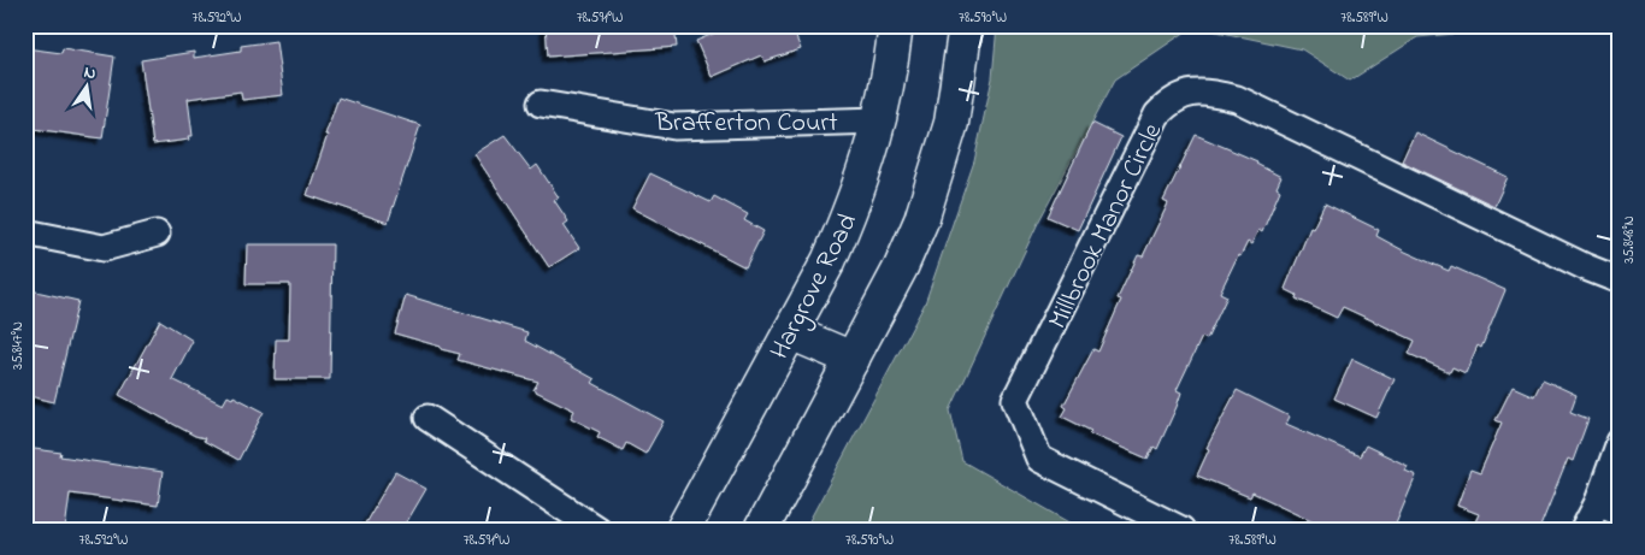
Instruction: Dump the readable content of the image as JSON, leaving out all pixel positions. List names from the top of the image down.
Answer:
{
  "streets": {
    "street": ["Brafferton Court", "Millbrook Manor Circle", "Hargrove Road"]
  },
  "crossings": [
    ["Brafferton Court", "Hargrove Road"]
  ],
  "north": "top",
  "coordinates": [
    "78.592°W",
    "78.591°W",
    "78.590°W",
    "78.589°W",
    "35.848°N",
    "35.847°N"
  ]
}
